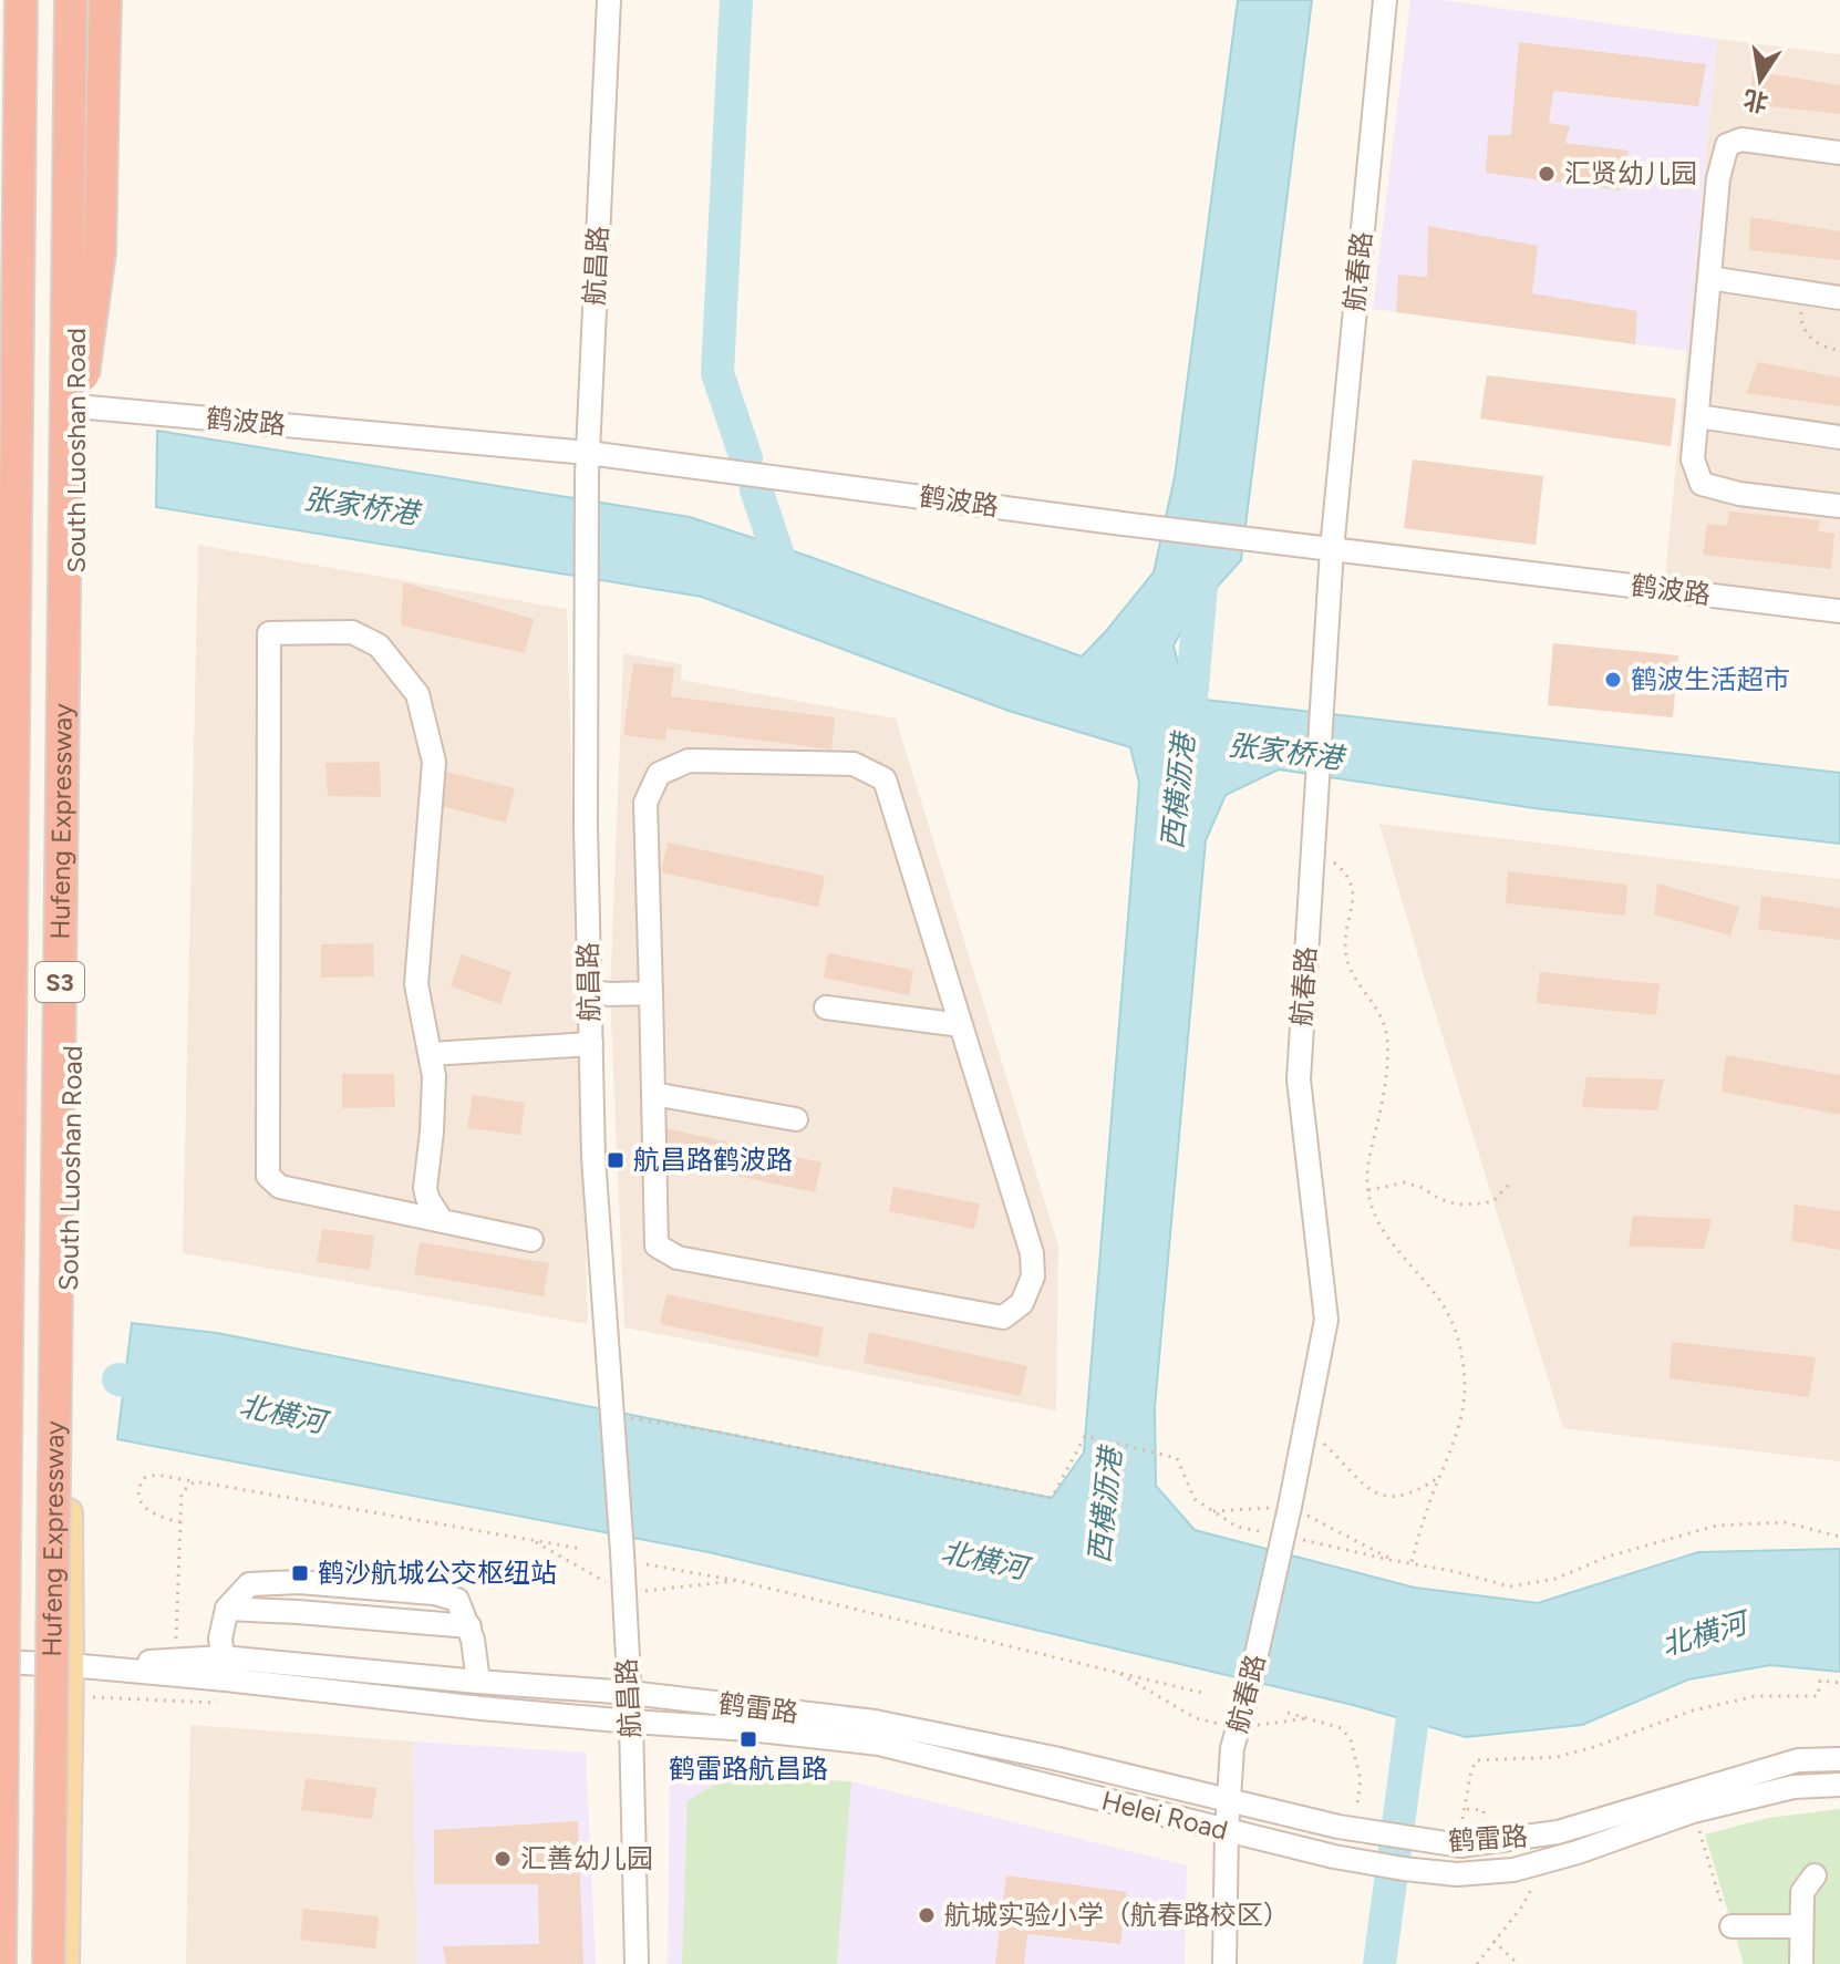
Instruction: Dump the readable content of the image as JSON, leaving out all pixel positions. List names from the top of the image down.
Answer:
{
  "streets": {
    "highway": ["Hufeng Expressway", "S3"],
    "main road": ["South Luoshan Road"],
    "street": [
      "航昌路",
      "航春路",
      "鹤波路",
      "鹤雷路",
      "Helei Road"
    ]
  },
  "crossings": [
    ["航昌路", "鹤波路"],
    ["航昌路", "鹤雷路"],
    ["航昌路", "Helei Road"],
    ["航春路", "鹤波路"],
    ["航春路", "鹤雷路"],
    ["航春路", "Helei Road"],
    ["鹤波路", "South Luoshan Road"],
    ["South Luoshan Road", "鹤雷路"],
    ["鹤雷路", "Helei Road"]
  ],
  "water": ["张家桥港", "西横沥港", "北横河"],
  "places": {
    "other": [
      "汇贤幼儿园",
      "鹤波生活超市",
      "汇善幼儿园",
      "航城实验小学（航春路校区）"
    ],
    "transit": ["航昌路鹤波路", "鹤沙航城公交枢纽站", "鹤雷路航昌路"]
  },
  "north": "bottom"
}
